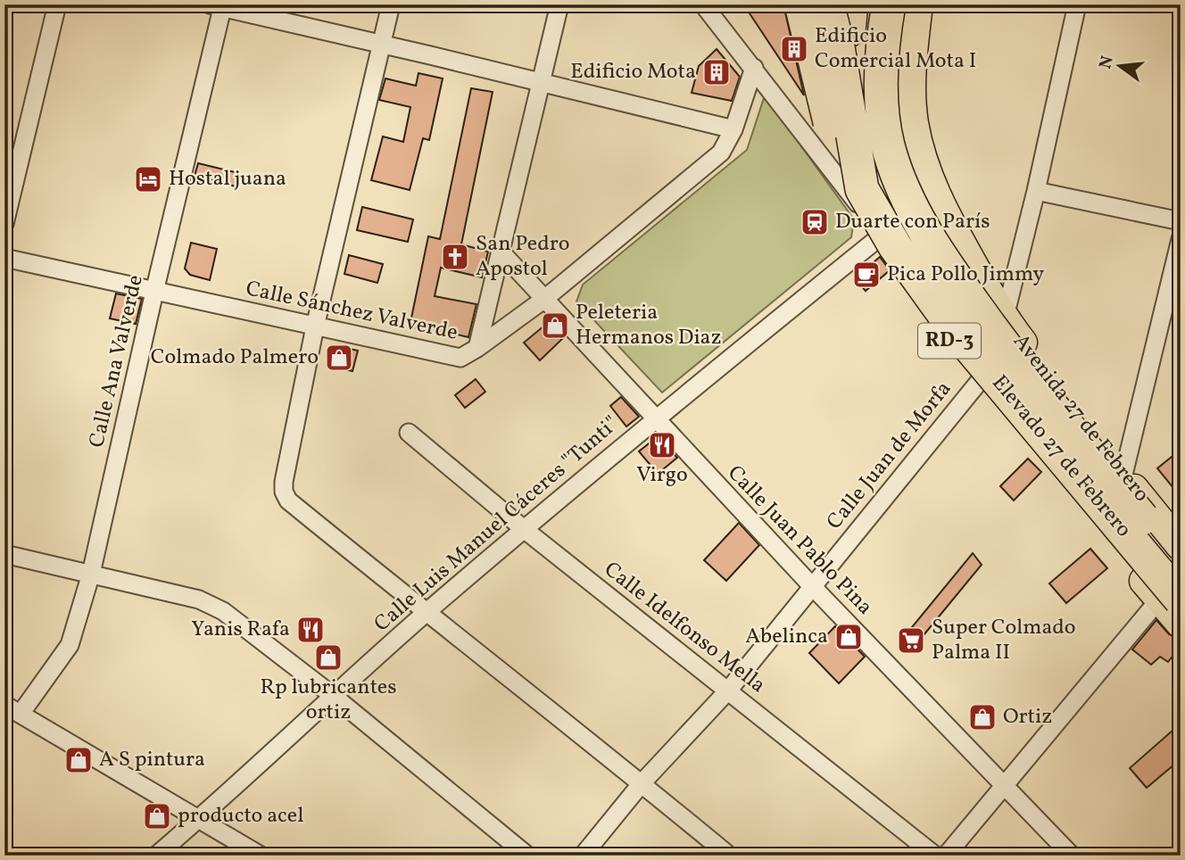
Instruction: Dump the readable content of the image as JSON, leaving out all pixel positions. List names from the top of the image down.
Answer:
{
  "streets": {
    "highway": ["RD-3", "Elevado 27 de Febrero"],
    "main road": ["Avenida 27 de Febrero"],
    "street": [
      "Calle Sánchez Valverde",
      "Calle Ana Valverde",
      "Calle Juan de Morfa",
      "Calle Luis Manuel Cáceres \"Tunti\"",
      "Calle Juan Pablo Pina",
      "Calle Idelfonso Mella"
    ]
  },
  "crossings": [
    ["Calle Sánchez Valverde", "Calle Ana Valverde"],
    ["Calle Sánchez Valverde", "Calle Juan Pablo Pina"],
    ["RD-3", "Avenida 27 de Febrero"],
    ["RD-3", "Calle Juan de Morfa"],
    ["RD-3", "Elevado 27 de Febrero"],
    ["RD-3", "Calle Luis Manuel Cáceres \"Tunti\""],
    ["Avenida 27 de Febrero", "Calle Juan de Morfa"],
    ["Calle Juan de Morfa", "Calle Juan Pablo Pina"],
    ["Calle Juan de Morfa", "Calle Idelfonso Mella"],
    ["Calle Luis Manuel Cáceres \"Tunti\"", "Calle Juan Pablo Pina"],
    ["Calle Luis Manuel Cáceres \"Tunti\"", "Calle Idelfonso Mella"]
  ],
  "places": {
    "building": ["Edificio Comercial Mota I", "Edificio Mota"],
    "hotel": ["Hostal juana"],
    "station": ["Duarte con París"],
    "church": ["San Pedro Apostol"],
    "cafe": ["Pica Pollo Jimmy"],
    "shop": [
      "Peleteria Hermanos Diaz",
      "Colmado Palmero",
      "Abelinca",
      "Rp lubricantes ortiz",
      "Ortiz",
      "A S pintura",
      "producto acel"
    ],
    "restaurant": ["Virgo", "Yanis Rafa"],
    "supermarket": ["Super Colmado Palma II"]
  },
  "north": "left"
}
